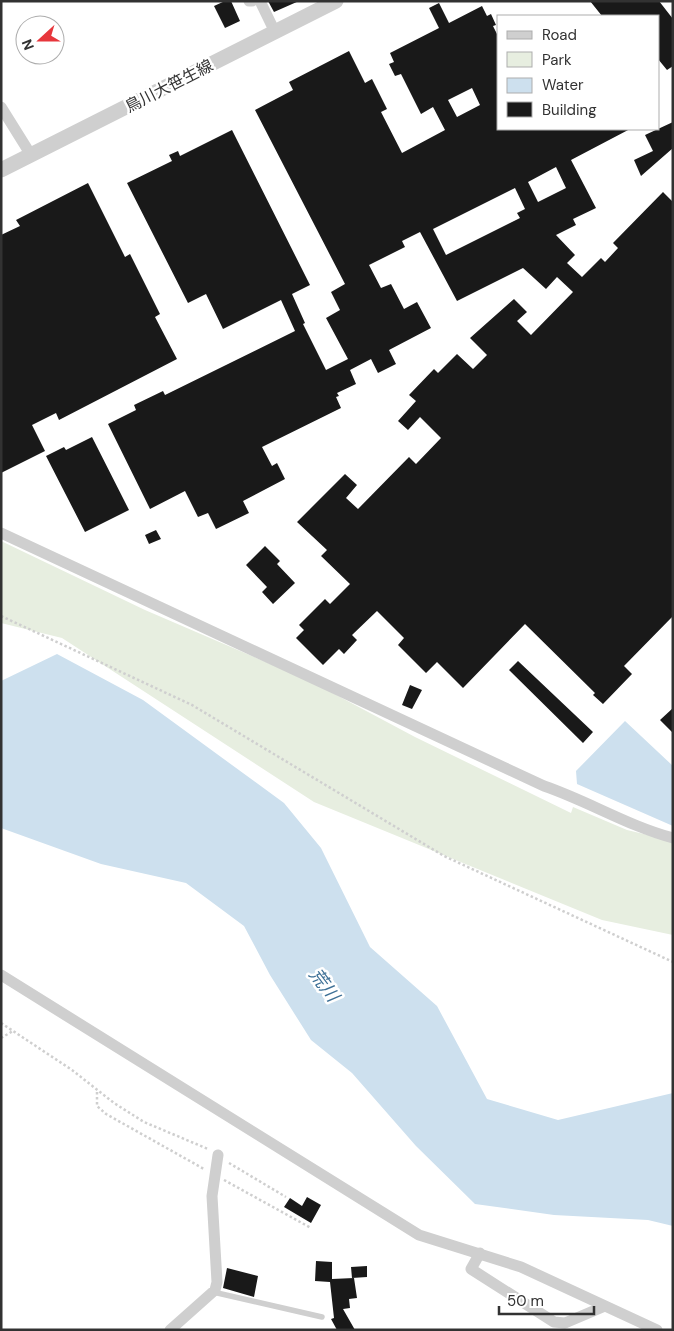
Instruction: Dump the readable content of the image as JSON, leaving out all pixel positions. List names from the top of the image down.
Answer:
{
  "streets": {
    "street": ["鳥川大笹生線"]
  },
  "water": ["荒川"],
  "legend": [
    "Road",
    "Park",
    "Water",
    "Building"
  ],
  "scale_bar": "50 m",
  "north": "left"
}
